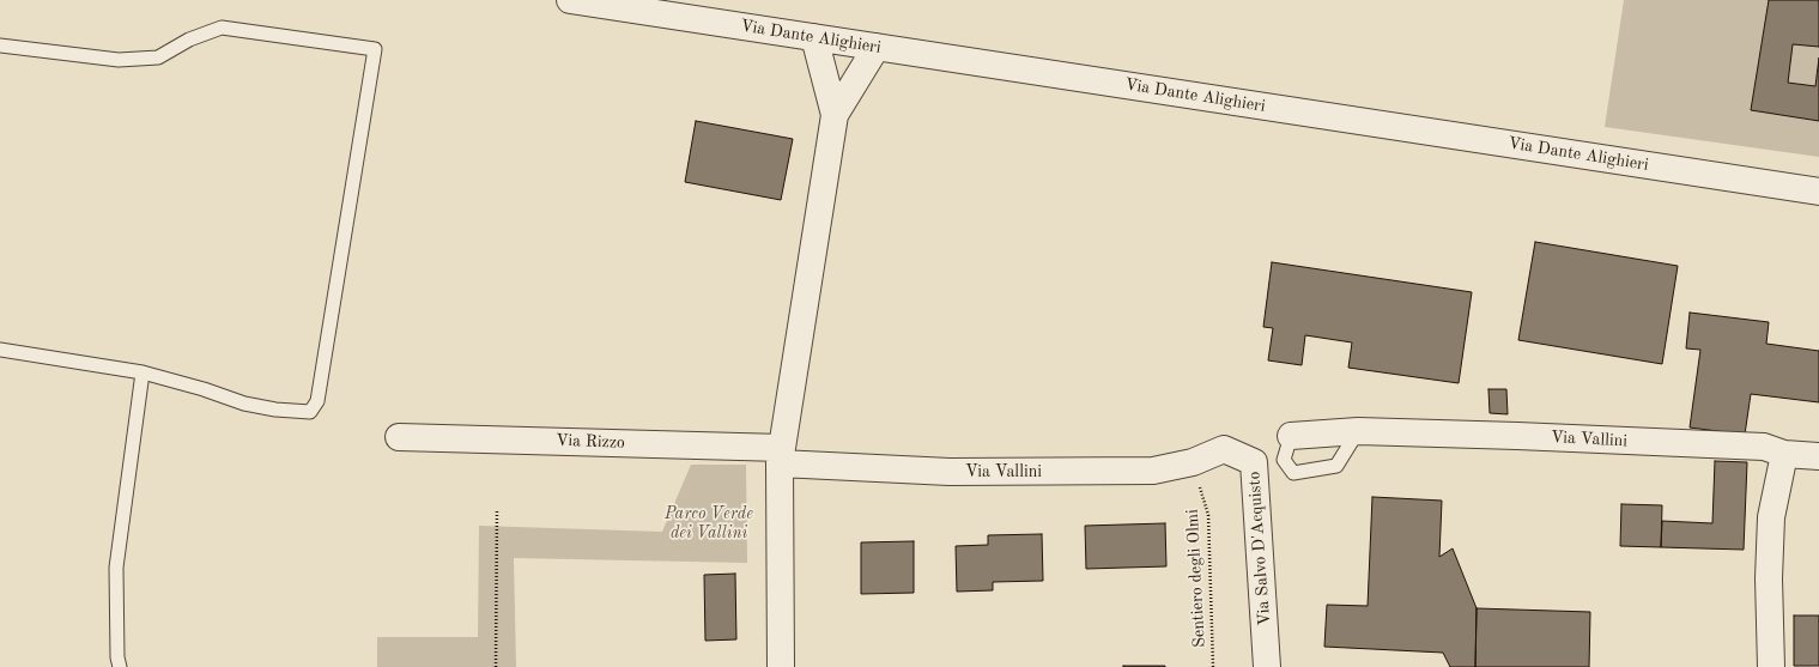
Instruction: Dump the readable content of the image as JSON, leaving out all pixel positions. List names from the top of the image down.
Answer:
{
  "streets": {
    "street": [
      "Via Dante Alighieri",
      "Via Vallini",
      "Via Rizzo",
      "Via Salvo D'Acquisto"
    ],
    "path": ["Sentiero degli Olmi"]
  },
  "crossings": [
    ["Via Vallini", "Via Rizzo"],
    ["Via Vallini", "Via Salvo D'Acquisto"],
    ["Via Vallini", "Sentiero degli Olmi"]
  ],
  "parks": ["Parco Verde dei Vallini"]
}
